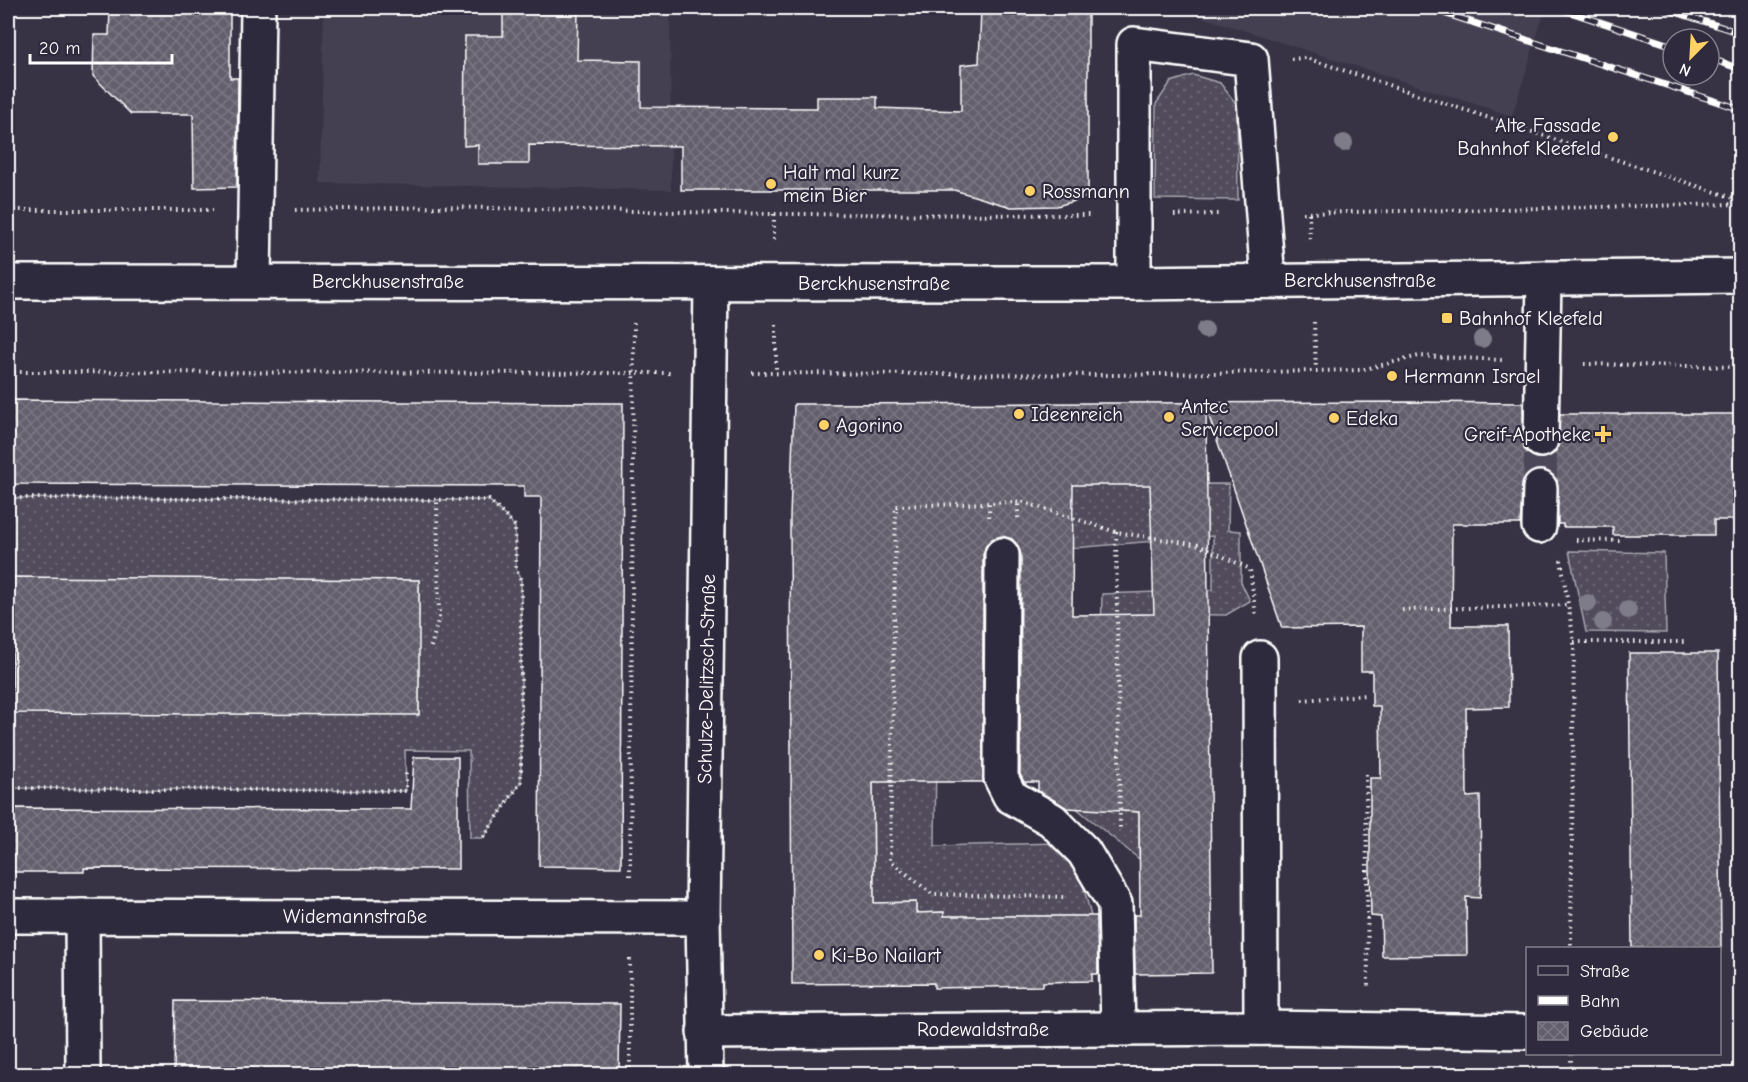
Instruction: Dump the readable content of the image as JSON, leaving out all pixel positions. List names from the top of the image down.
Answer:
{
  "streets": {
    "street": [
      "Berckhusenstraße",
      "Schulze-Delitzsch-Straße",
      "Widemannstraße",
      "Rodewaldstraße"
    ]
  },
  "crossings": [
    ["Berckhusenstraße", "Schulze-Delitzsch-Straße"],
    ["Schulze-Delitzsch-Straße", "Widemannstraße"],
    ["Schulze-Delitzsch-Straße", "Rodewaldstraße"]
  ],
  "places": {
    "other": [
      "Alte Fassade Bahnhof Kleefeld",
      "Halt mal kurz mein Bier",
      "Rossmann",
      "Hermann Israel",
      "Ideenreich",
      "Antec Servicepool",
      "Edeka",
      "Agorino",
      "Ki-Bo Nailart"
    ],
    "transit": ["Bahnhof Kleefeld"],
    "health": ["Greif-Apotheke"]
  },
  "legend": ["Straße", "Bahn", "Gebäude"],
  "scale_bar": "20 m",
  "north": "bottom left"
}
